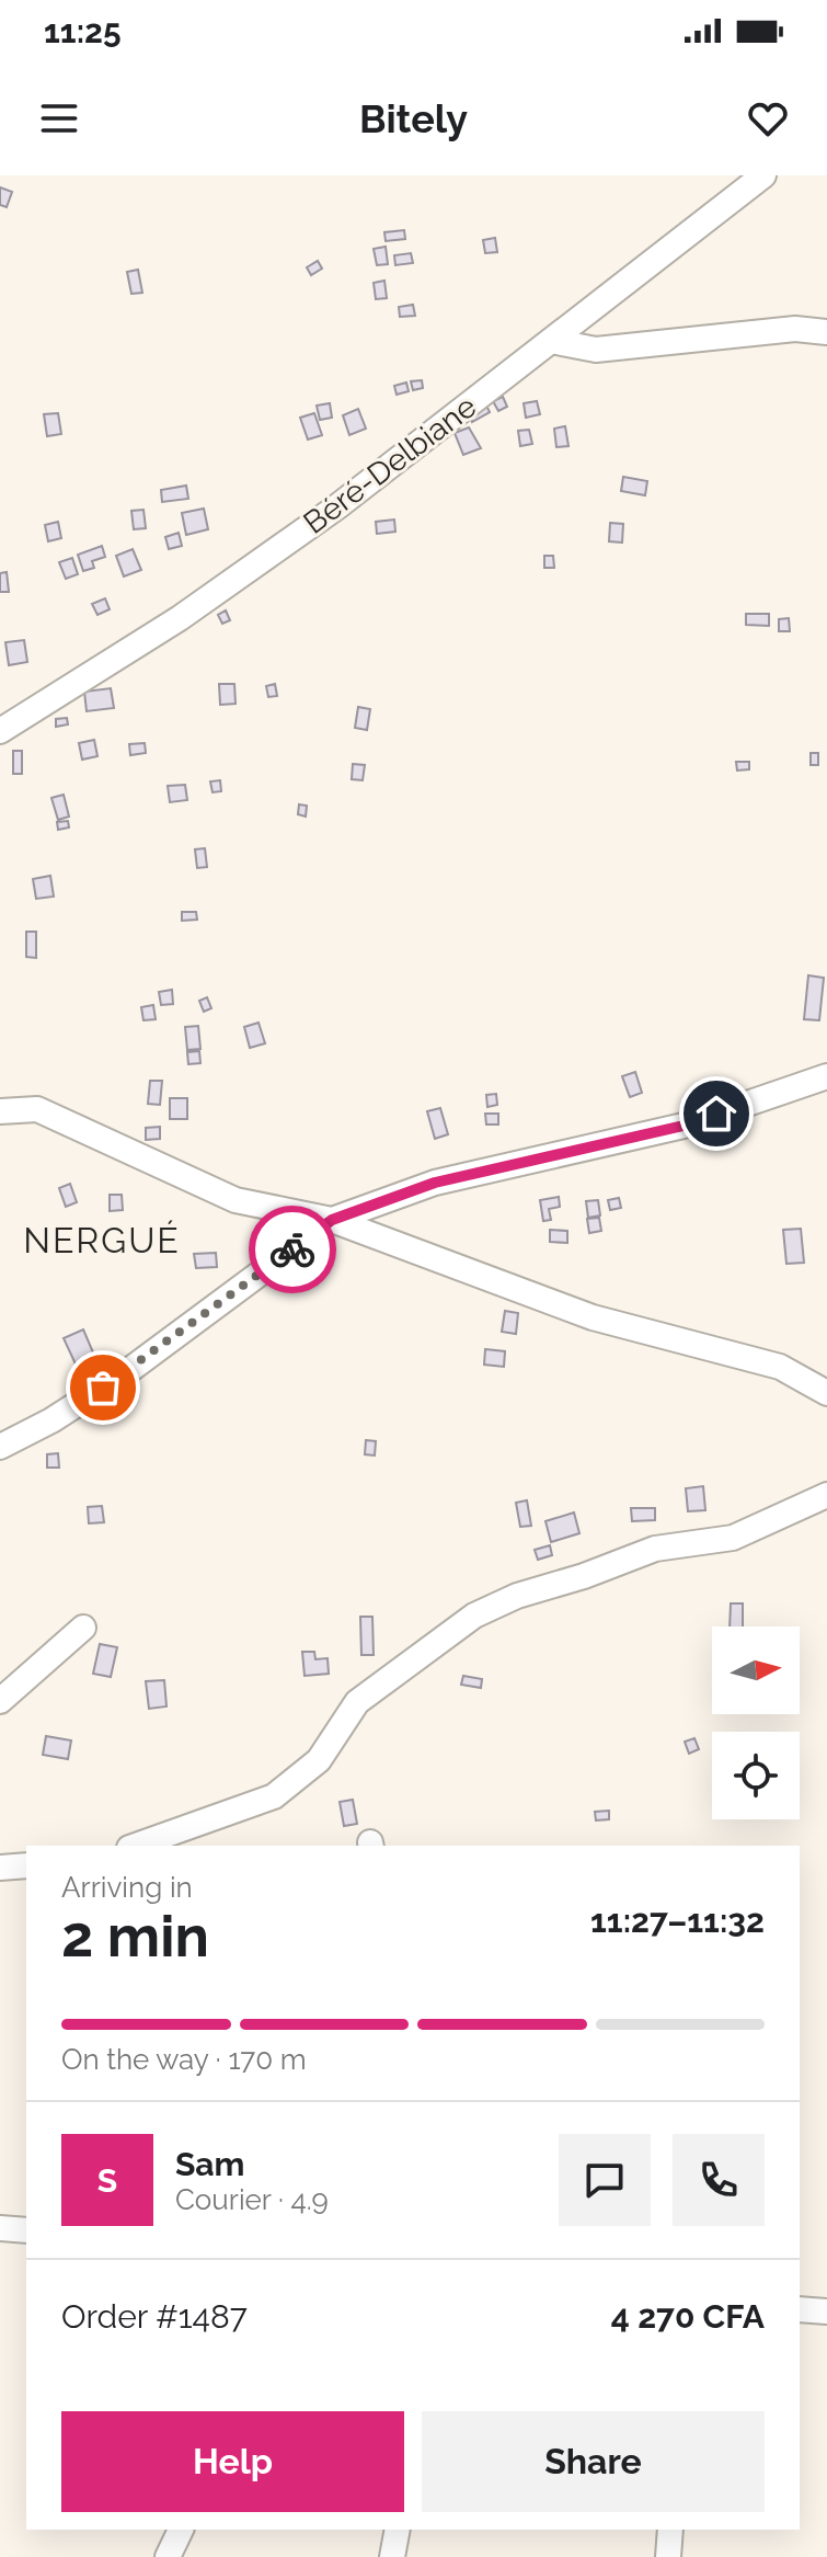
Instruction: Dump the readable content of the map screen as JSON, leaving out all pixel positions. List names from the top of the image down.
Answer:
{
  "streets": {
    "street": ["Béré-Delbiane"]
  },
  "districts": ["NERGUÉ"],
  "north": "right",
  "page": {
    "status": "11:25",
    "header": "Bitely",
    "heading": ["2 min", "Arriving in", "11:27–11:32"],
    "panel": [
      "Sam",
      "Courier · 4.9",
      "Order #1487",
      "4 270 CFA"
    ],
    "bar": "On the way · 170 m",
    "round": "S",
    "buttons": ["Help", "Share"]
  }
}
